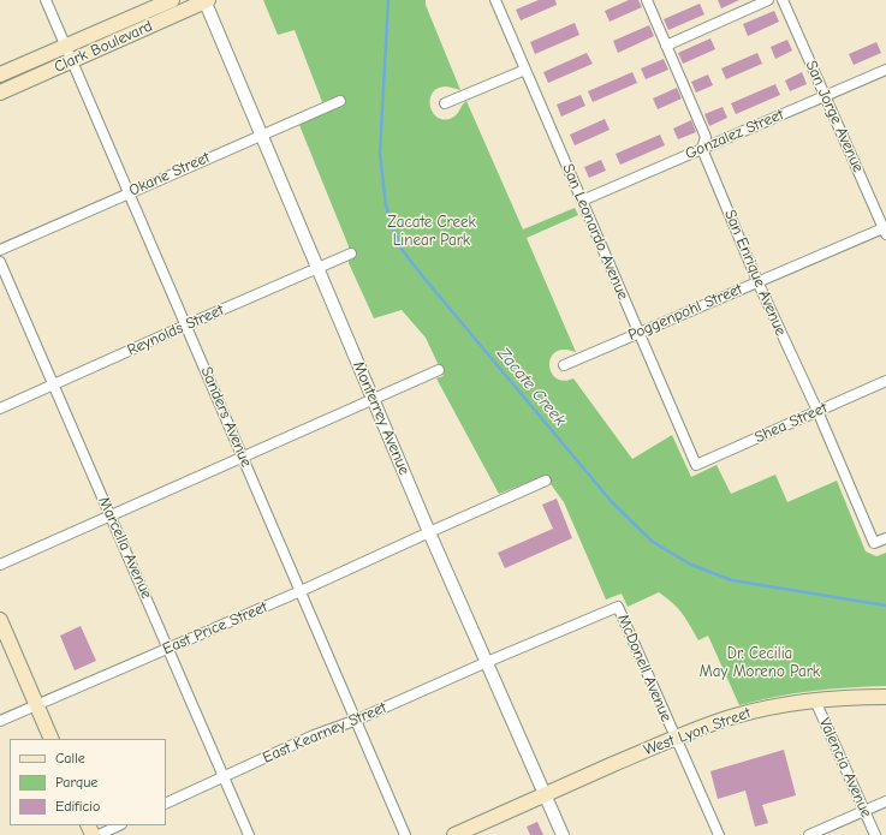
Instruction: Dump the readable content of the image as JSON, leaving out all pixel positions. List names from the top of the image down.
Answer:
{
  "streets": {
    "main road": ["Clark Boulevard", "West Lyon Street"],
    "street": [
      "San Jorge Avenue",
      "Gonzalez Street",
      "Okane Street",
      "San Leonardo Avenue",
      "San Enrique Avenue",
      "Poggenpohl Street",
      "Reynolds Street",
      "Sanders Avenue",
      "Monterrey Avenue",
      "Shea Street",
      "Marcella Avenue",
      "East Price Street",
      "McDonell Avenue",
      "East Kearney Street",
      "Valencia Avenue"
    ]
  },
  "crossings": [
    ["Clark Boulevard", "Sanders Avenue"],
    ["Clark Boulevard", "Monterrey Avenue"],
    ["San Jorge Avenue", "Gonzalez Street"],
    ["San Jorge Avenue", "Poggenpohl Street"],
    ["Gonzalez Street", "San Leonardo Avenue"],
    ["Gonzalez Street", "San Enrique Avenue"],
    ["Okane Street", "Sanders Avenue"],
    ["Okane Street", "Monterrey Avenue"],
    ["San Leonardo Avenue", "Poggenpohl Street"],
    ["San Leonardo Avenue", "Shea Street"],
    ["San Enrique Avenue", "Poggenpohl Street"],
    ["San Enrique Avenue", "Shea Street"],
    ["Reynolds Street", "Sanders Avenue"],
    ["Reynolds Street", "Monterrey Avenue"],
    ["Reynolds Street", "Marcella Avenue"],
    ["Sanders Avenue", "East Price Street"],
    ["Sanders Avenue", "East Kearney Street"],
    ["Monterrey Avenue", "East Price Street"],
    ["Monterrey Avenue", "West Lyon Street"],
    ["Monterrey Avenue", "East Kearney Street"],
    ["Marcella Avenue", "East Price Street"],
    ["Marcella Avenue", "East Kearney Street"],
    ["McDonell Avenue", "West Lyon Street"],
    ["McDonell Avenue", "East Kearney Street"],
    ["West Lyon Street", "Valencia Avenue"]
  ],
  "water": ["Zacate Creek"],
  "parks": ["Zacate Creek Linear Park", "Dr. Cecilia May Moreno Park"],
  "legend": ["Calle", "Parque", "Edificio"]
}
